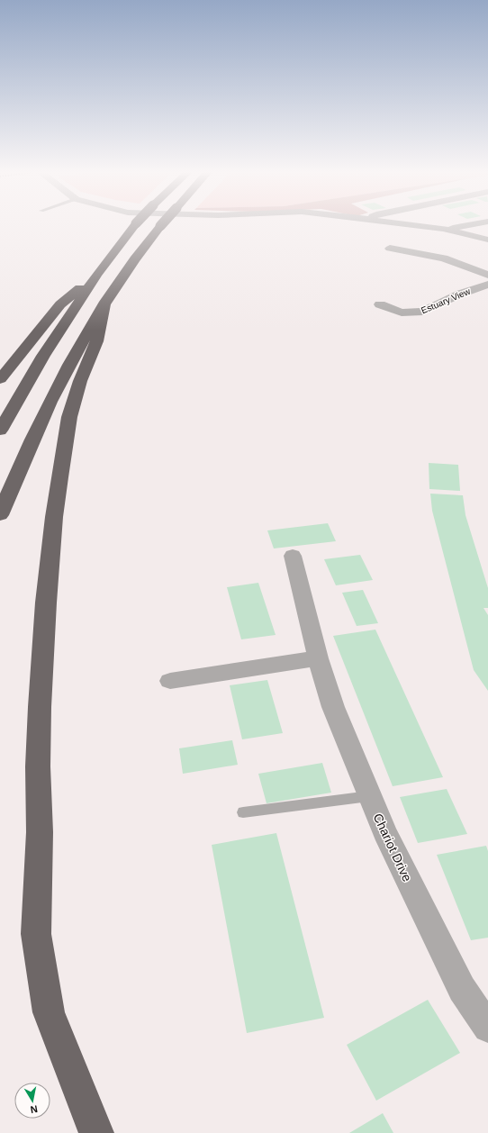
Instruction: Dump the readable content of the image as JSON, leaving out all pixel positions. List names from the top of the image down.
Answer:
{
  "streets": {
    "street": ["Estuary View", "Chariot Drive"]
  },
  "north": "bottom"
}
